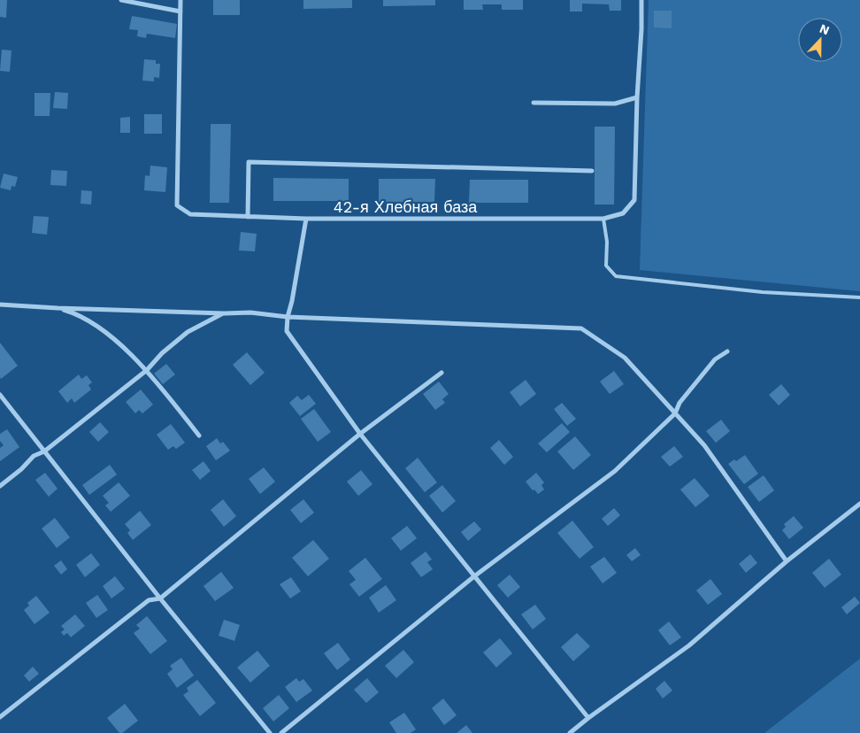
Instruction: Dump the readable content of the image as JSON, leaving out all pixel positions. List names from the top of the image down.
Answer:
{
  "streets": {
    "street": ["42-я Хлебная база"]
  },
  "north": "top"
}
